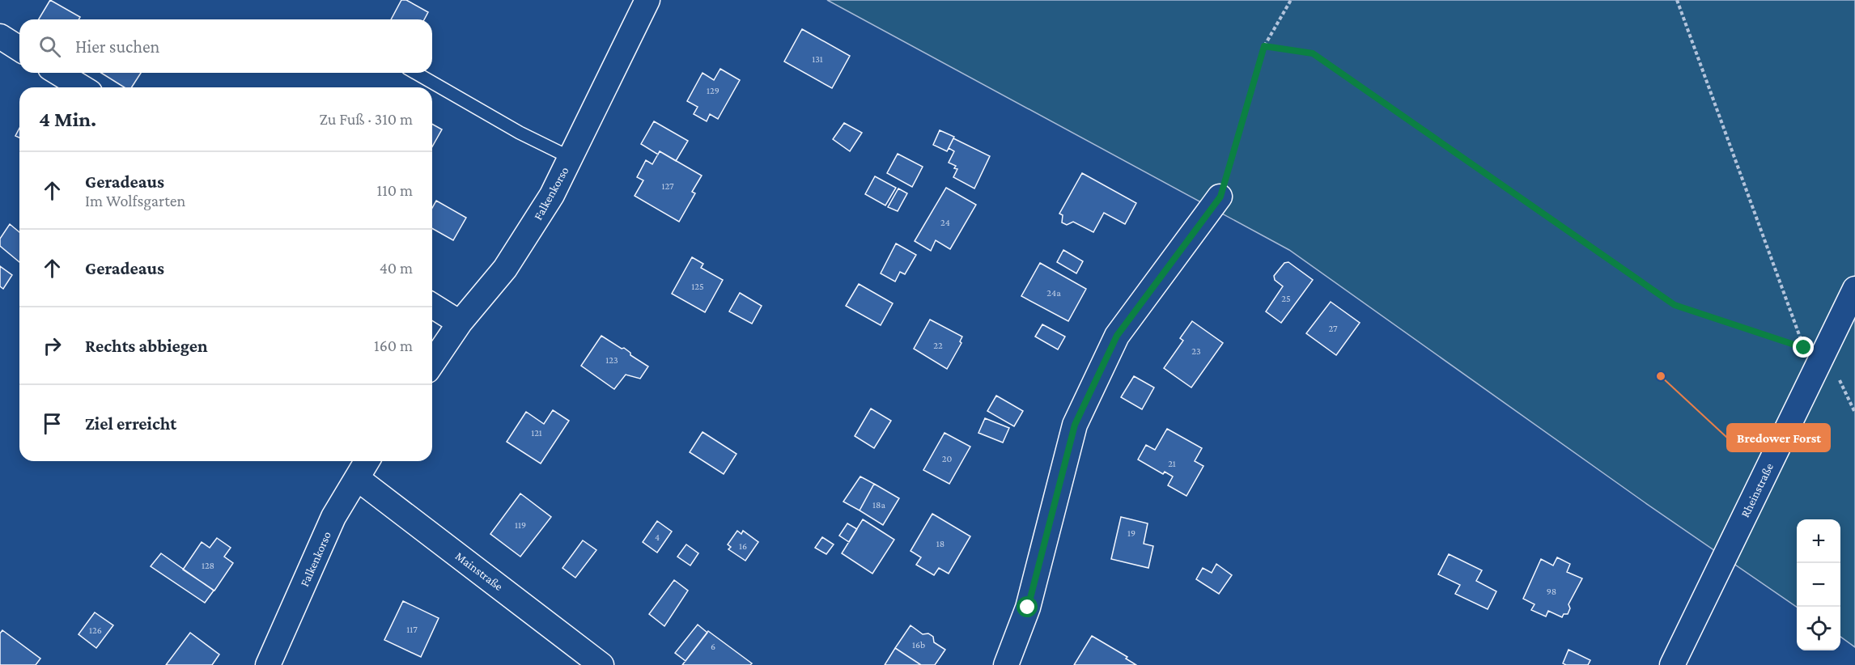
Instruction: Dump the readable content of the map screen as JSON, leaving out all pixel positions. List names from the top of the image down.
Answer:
{
  "streets": {
    "street": ["Falkenkorso", "Rheinstraße", "Mainstraße"]
  },
  "crossings": [
    ["Falkenkorso", "Mainstraße"]
  ],
  "places": ["Bredower Forst"],
  "house_numbers": [
    "131",
    "129",
    "127",
    "24",
    "125",
    "24a",
    "25",
    "27",
    "22",
    "23",
    "123",
    "121",
    "20",
    "21",
    "18a",
    "119",
    "19",
    "4",
    "18",
    "16",
    "128",
    "98",
    "117",
    "126",
    "16b",
    "6"
  ],
  "page": {
    "search": "Hier suchen",
    "heading": ["4 Min.", "Zu Fuß · 310 m"],
    "list": [
      ["Geradeaus", "Im Wolfsgarten", "110 m"],
      ["Geradeaus", "40 m"],
      ["Rechts abbiegen", "160 m"],
      "Ziel erreicht"
    ],
    "map_buttons": ["+", "−"]
  }
}
